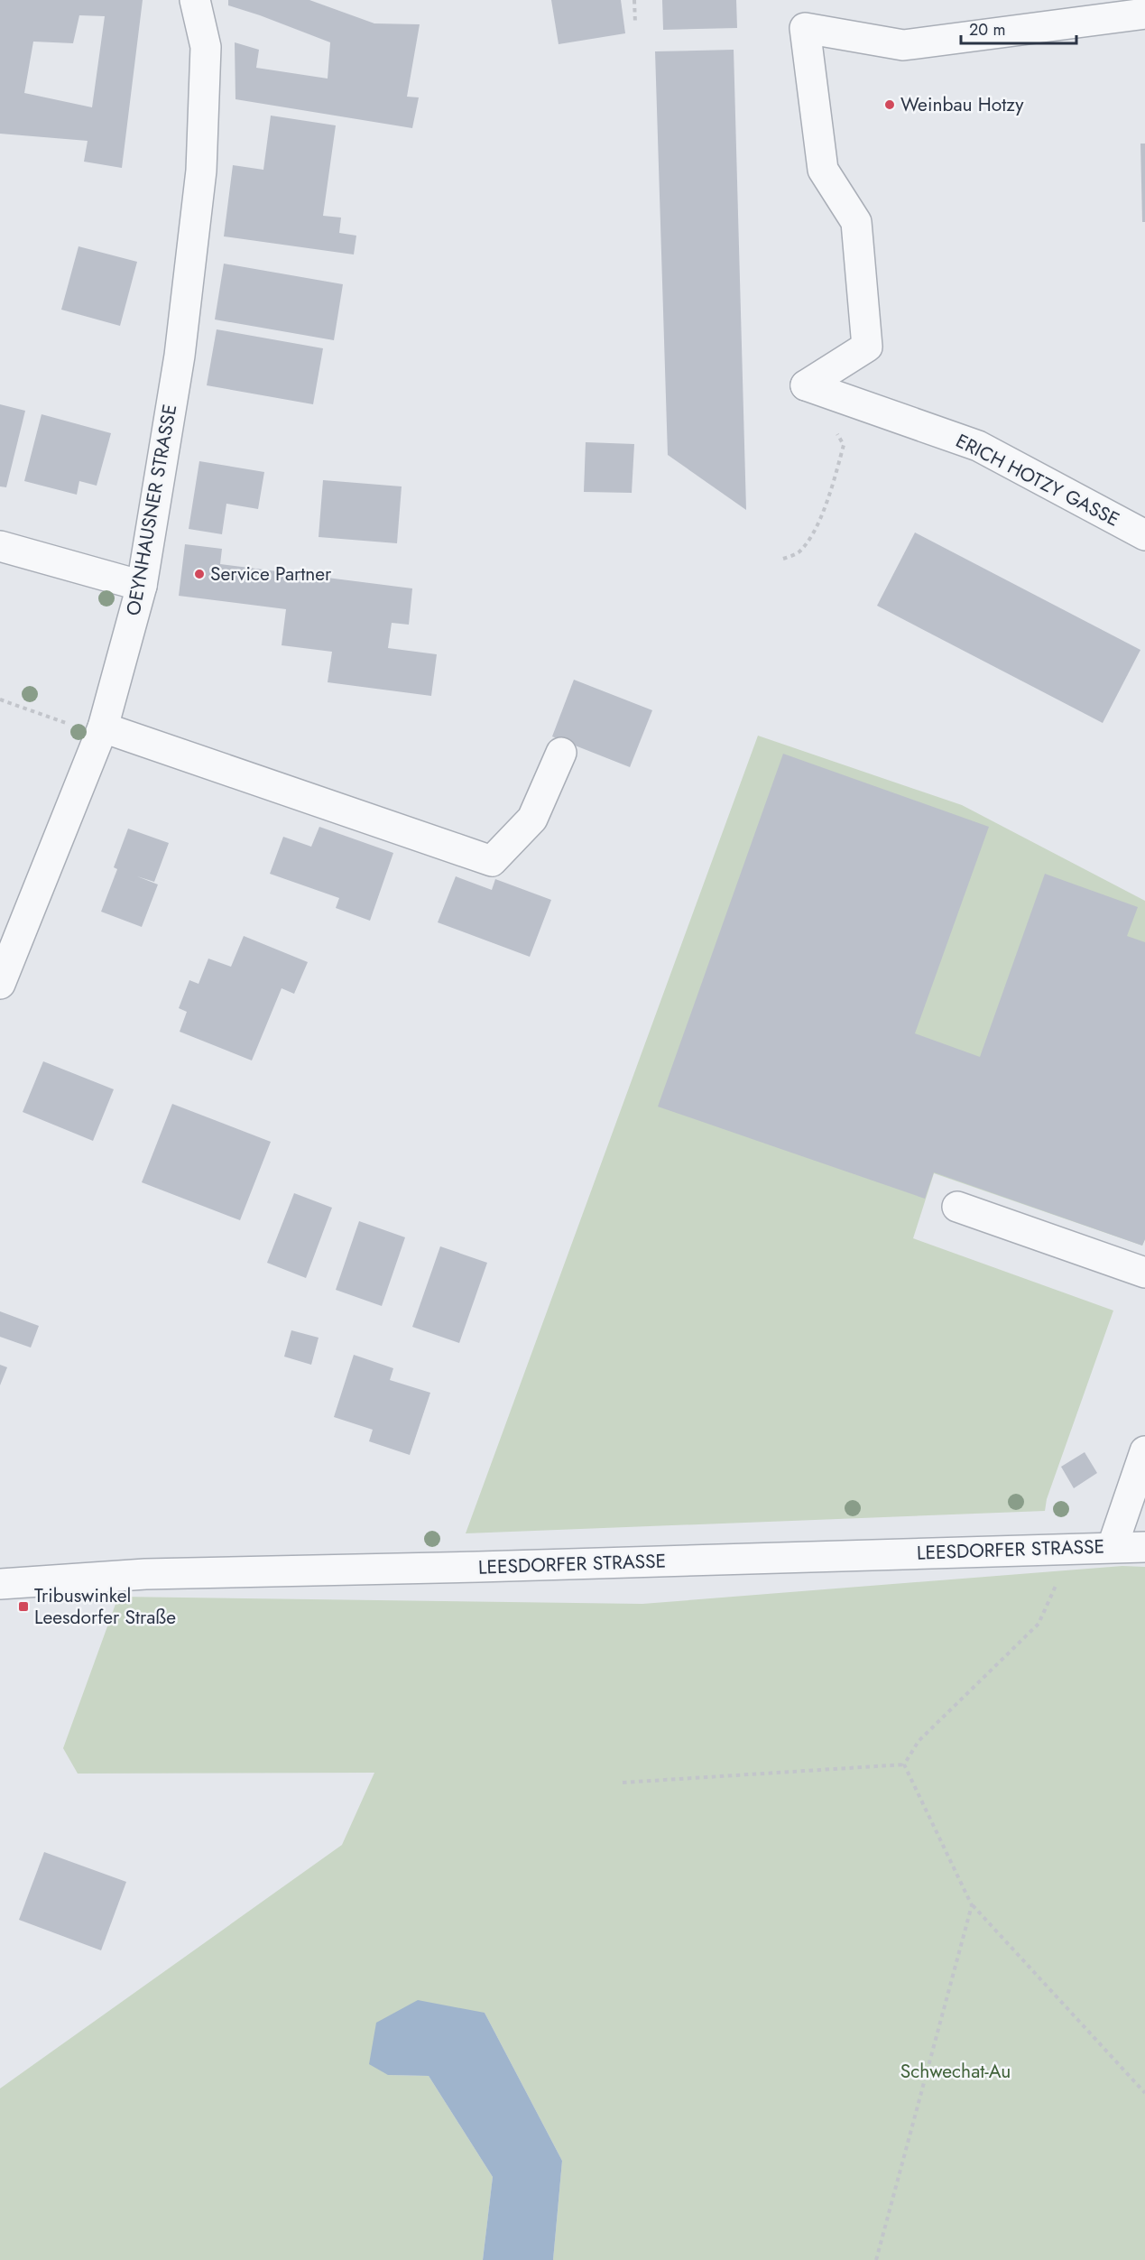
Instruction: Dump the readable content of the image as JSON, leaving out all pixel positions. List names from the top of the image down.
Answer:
{
  "streets": {
    "street": ["ERICH HOTZY GASSE", "OEYNHAUSNER STRASSE", "LEESDORFER STRASSE"]
  },
  "parks": ["Schwechat-Au"],
  "places": {
    "other": ["Weinbau Hotzy", "Service Partner"],
    "transit": ["Tribuswinkel Leesdorfer Straße"]
  },
  "scale_bar": "20 m"
}
